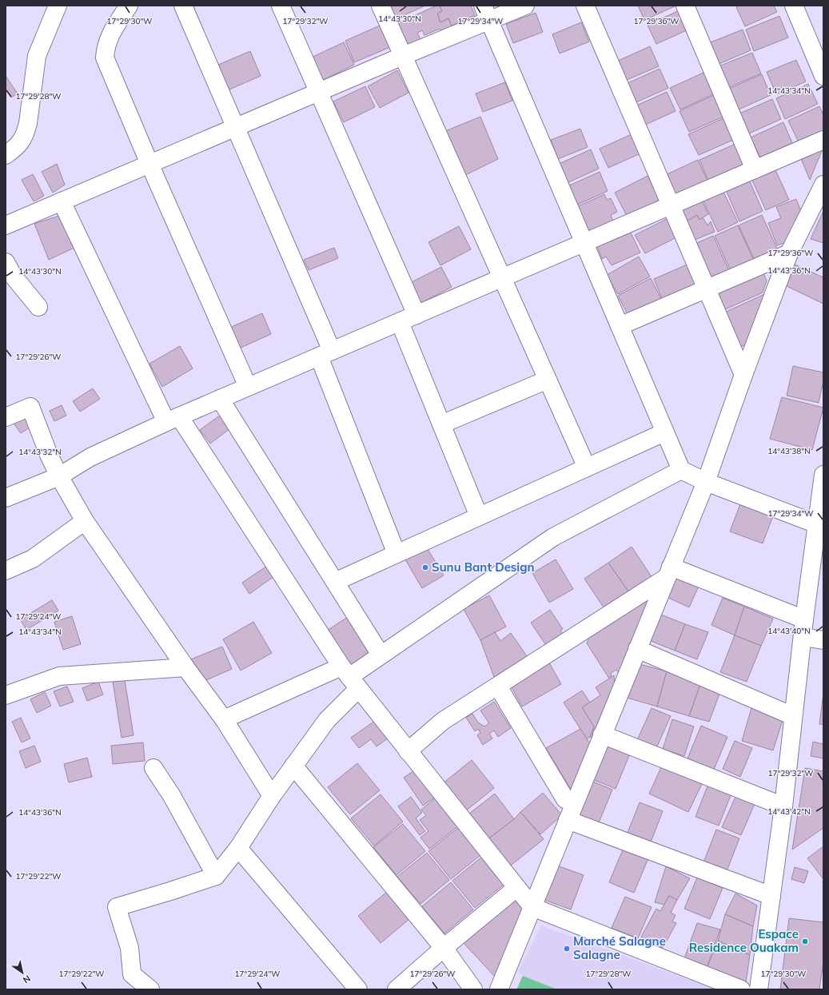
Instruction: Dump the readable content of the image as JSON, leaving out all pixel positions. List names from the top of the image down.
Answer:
{
  "places": ["Sunu Bant Design", "Espace Residence Ouakam", "Marché Salagne Salagne"],
  "north": "bottom right",
  "coordinates": [
    "14°43'30\"N",
    "17°29'30\"W",
    "17°29'32\"W",
    "17°29'34\"W",
    "17°29'36\"W",
    "14°43'34\"N",
    "17°29'28\"W",
    "14°43'36\"N",
    "17°29'26\"W",
    "14°43'38\"N",
    "14°43'32\"N",
    "17°29'24\"W",
    "14°43'40\"N",
    "14°43'42\"N",
    "17°29'22\"W"
  ]
}
